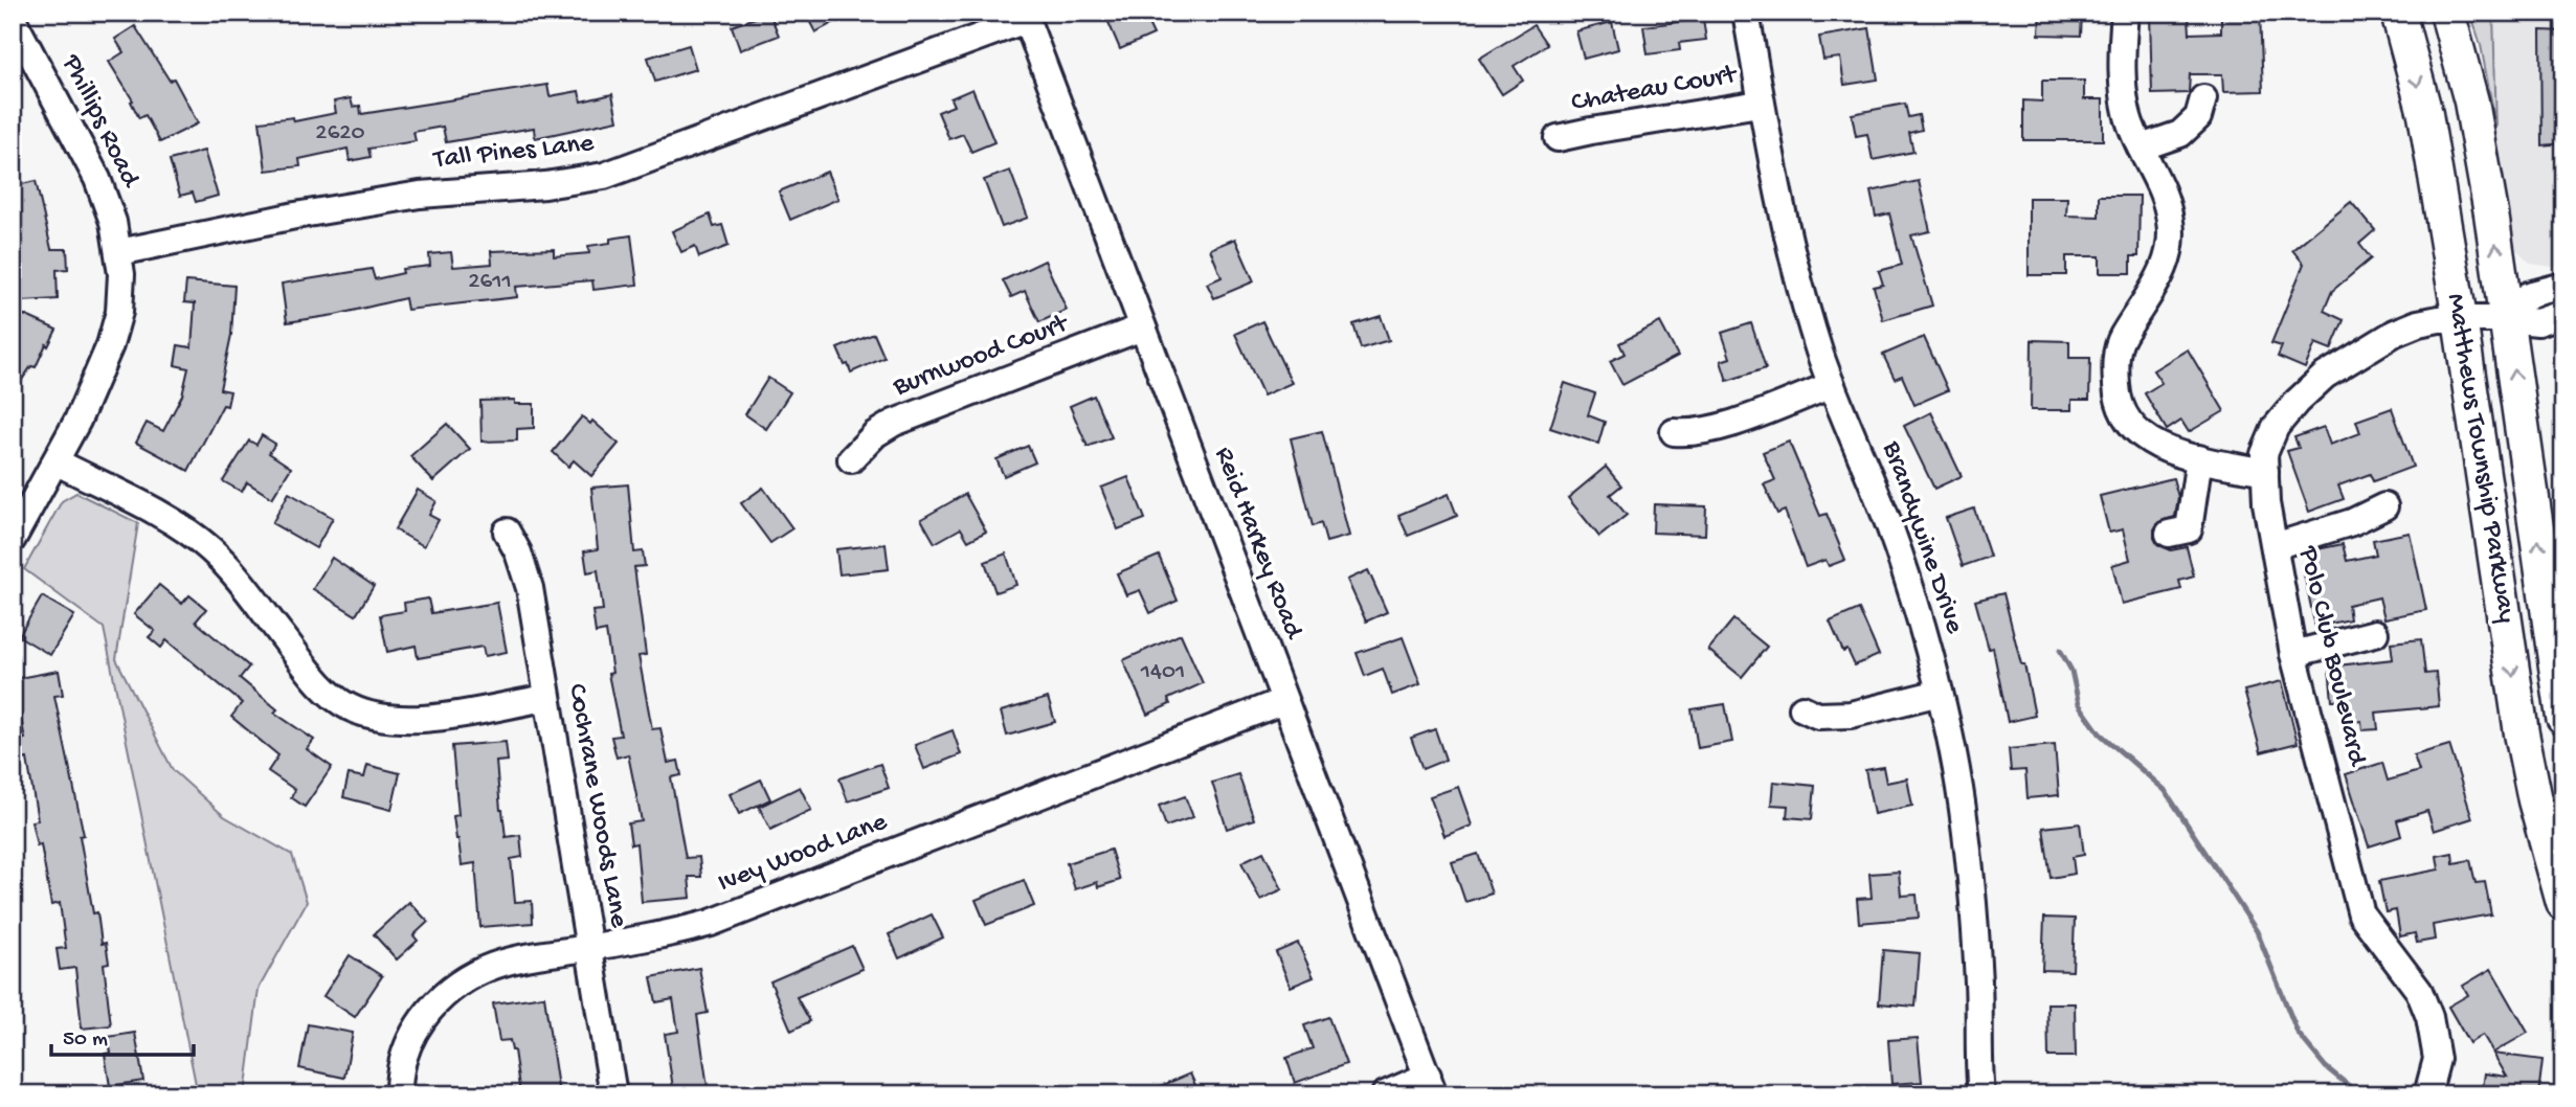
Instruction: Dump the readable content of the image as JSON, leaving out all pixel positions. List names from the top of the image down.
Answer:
{
  "streets": {
    "main road": ["Matthews Township Parkway"],
    "street": [
      "Chateau Court",
      "Phillips Road",
      "Tall Pines Lane",
      "Burnwood Court",
      "Brandywine Drive",
      "Reid Harkey Road",
      "Polo Club Boulevard",
      "Cochrane Woods Lane",
      "Ivey Wood Lane"
    ]
  },
  "crossings": [
    ["Chateau Court", "Brandywine Drive"],
    ["Phillips Road", "Tall Pines Lane"],
    ["Tall Pines Lane", "Reid Harkey Road"],
    ["Burnwood Court", "Reid Harkey Road"],
    ["Matthews Township Parkway", "Polo Club Boulevard"],
    ["Reid Harkey Road", "Ivey Wood Lane"],
    ["Cochrane Woods Lane", "Ivey Wood Lane"]
  ],
  "house_numbers": ["2620", "2611", "1401"],
  "scale_bar": "50 m"
}
